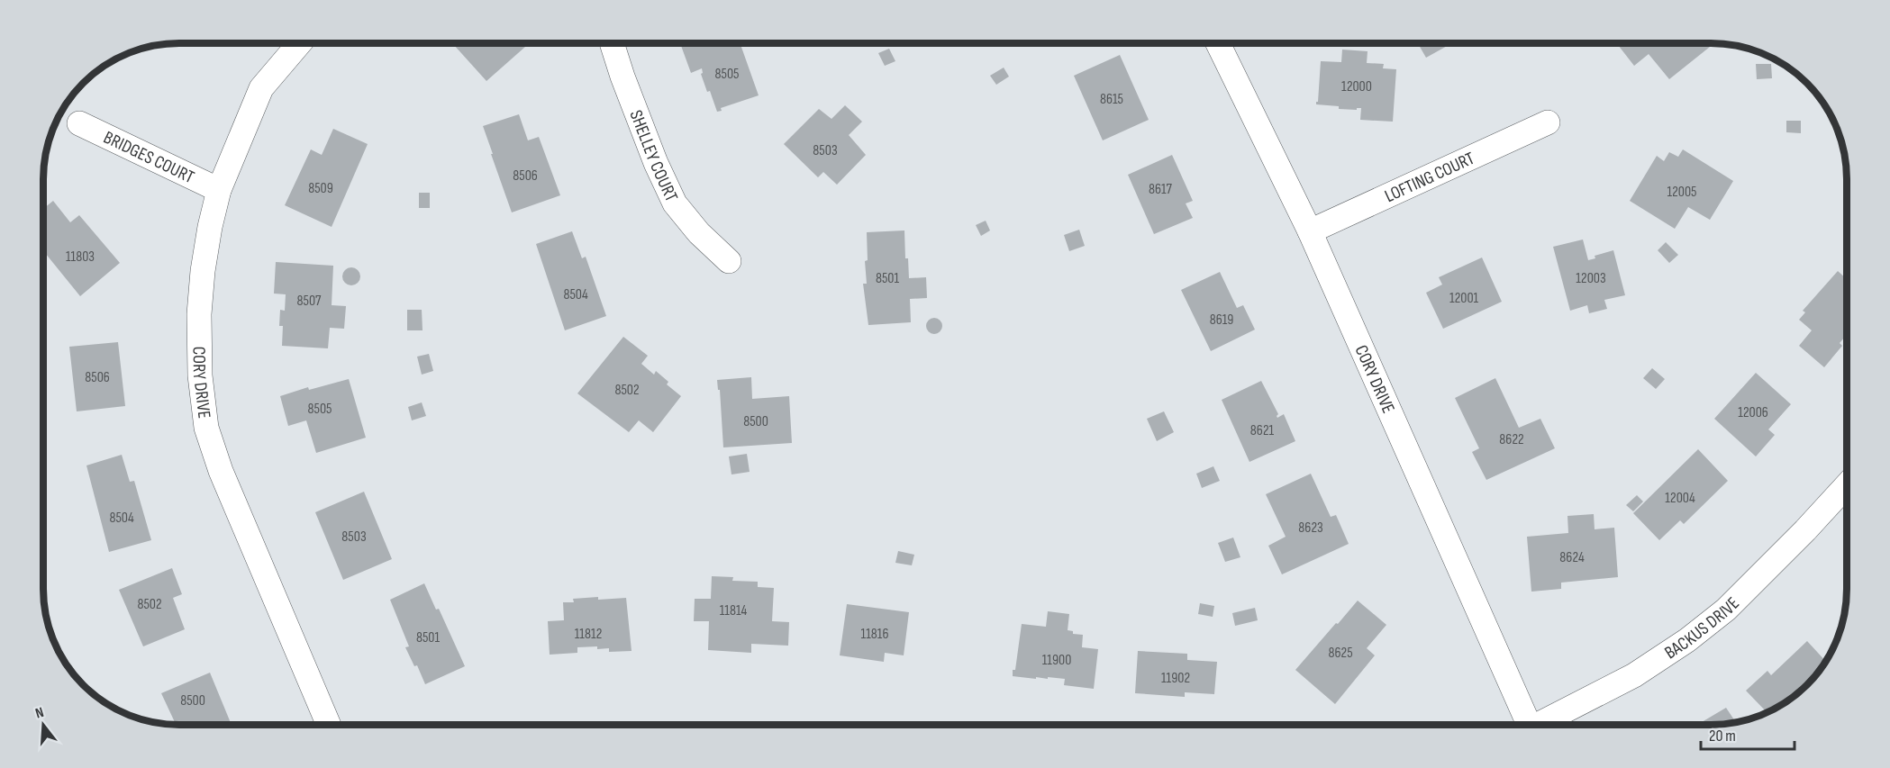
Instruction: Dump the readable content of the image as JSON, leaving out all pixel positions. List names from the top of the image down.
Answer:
{
  "streets": {
    "street": [
      "SHELLEY COURT",
      "BRIDGES COURT",
      "LOFTING COURT",
      "CORY DRIVE",
      "BACKUS DRIVE"
    ]
  },
  "crossings": [
    ["BRIDGES COURT", "CORY DRIVE"],
    ["LOFTING COURT", "CORY DRIVE"]
  ],
  "house_numbers": [
    "8505",
    "12000",
    "8615",
    "8503",
    "8506",
    "8509",
    "8617",
    "12005",
    "11803",
    "8501",
    "12003",
    "8504",
    "12001",
    "8507",
    "8619",
    "8506",
    "8502",
    "8505",
    "12006",
    "8500",
    "8621",
    "8622",
    "12004",
    "8504",
    "8623",
    "8503",
    "8624",
    "8502",
    "11814",
    "11812",
    "11816",
    "8501",
    "8625",
    "11900",
    "11902",
    "8500"
  ],
  "scale_bar": "20 m",
  "north": "top"
}
